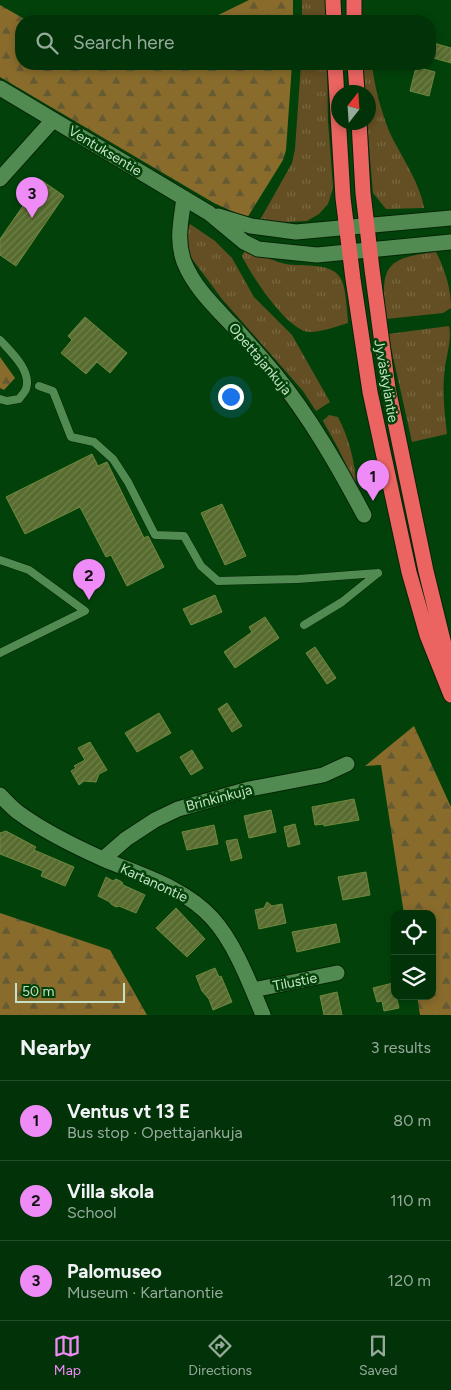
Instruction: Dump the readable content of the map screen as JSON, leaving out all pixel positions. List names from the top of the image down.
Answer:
{
  "streets": {
    "highway": ["Jyväskyläntie"],
    "street": [
      "Ventuksentie",
      "Opettajankuja",
      "Brinkinkuja",
      "Kartanontie",
      "Tilustie"
    ]
  },
  "crossings": [
    ["Ventuksentie", "Opettajankuja"],
    ["Ventuksentie", "Jyväskyläntie"],
    ["Brinkinkuja", "Kartanontie"],
    ["Kartanontie", "Tilustie"]
  ],
  "scale_bar": "50 m",
  "north": "top",
  "page": {
    "search": "Search here",
    "pins": ["3", "1", "2"],
    "scale": "50 m",
    "heading": ["Nearby", "3 results"],
    "list": [
      {
        "mark": "1",
        "name": "Ventus vt 13 E",
        "note": "Bus stop · Opettajankuja",
        "value": "80 m"
      },
      {
        "mark": "2",
        "name": "Villa skola",
        "note": "School",
        "value": "110 m"
      },
      {
        "mark": "3",
        "name": "Palomuseo",
        "note": "Museum · Kartanontie",
        "value": "120 m"
      }
    ],
    "nav": ["Map", "Directions", "Saved"]
  }
}
